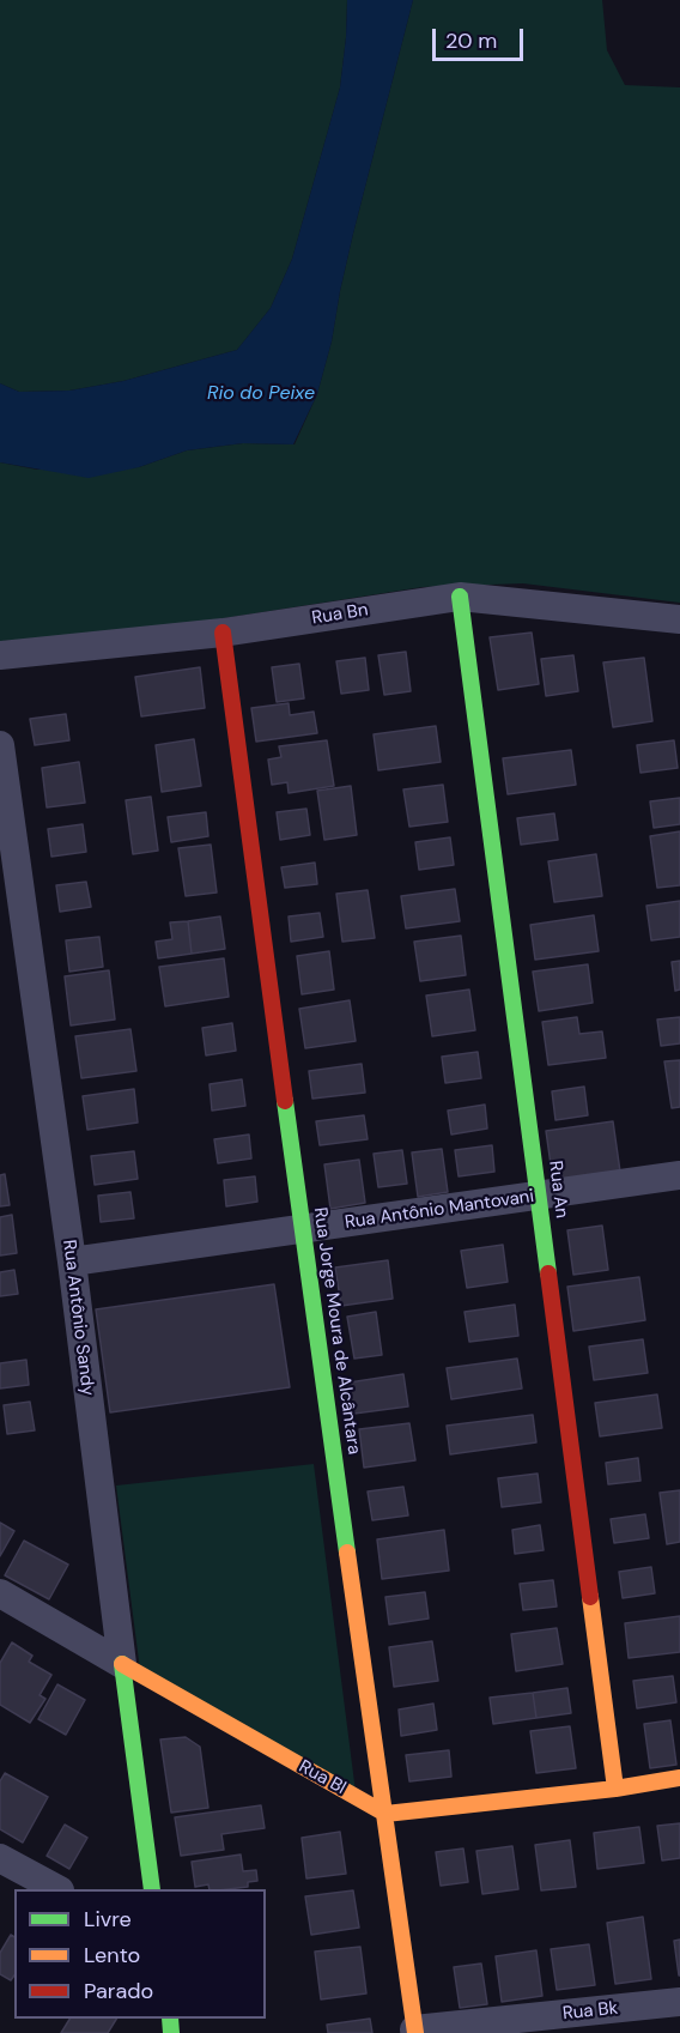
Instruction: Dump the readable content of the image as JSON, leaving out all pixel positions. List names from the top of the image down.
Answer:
{
  "streets": {
    "street": [
      "Rua Bn",
      "Rua An",
      "Rua Antônio Mantovani",
      "Rua Antônio Sandy",
      "Rua Jorge Moura de Alcântara",
      "Rua Bl",
      "Rua Bk"
    ]
  },
  "crossings": [
    ["Rua Bn", "Rua An"],
    ["Rua Bn", "Rua Jorge Moura de Alcântara"],
    ["Rua An", "Rua Antônio Mantovani"],
    ["Rua Antônio Mantovani", "Rua Antônio Sandy"],
    ["Rua Antônio Mantovani", "Rua Jorge Moura de Alcântara"],
    ["Rua Antônio Sandy", "Rua Bl"],
    ["Rua Jorge Moura de Alcântara", "Rua Bl"],
    ["Rua Jorge Moura de Alcântara", "Rua Bk"]
  ],
  "water": ["Rio do Peixe"],
  "legend": ["Livre", "Lento", "Parado"],
  "scale_bar": "20 m"
}
